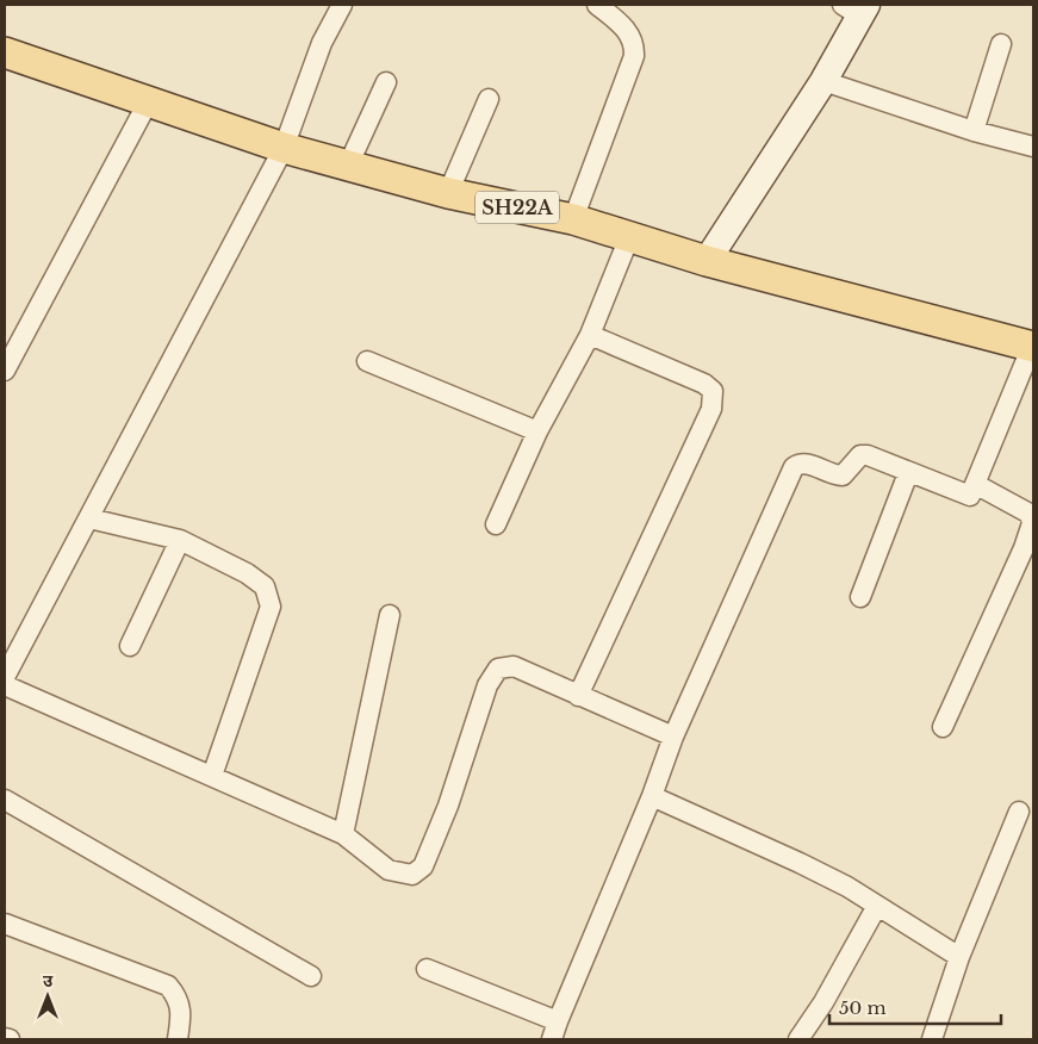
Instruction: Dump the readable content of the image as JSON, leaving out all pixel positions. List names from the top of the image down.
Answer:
{
  "streets": {
    "main road": ["SH22A"]
  },
  "scale_bar": "50 m",
  "north": "top"
}
